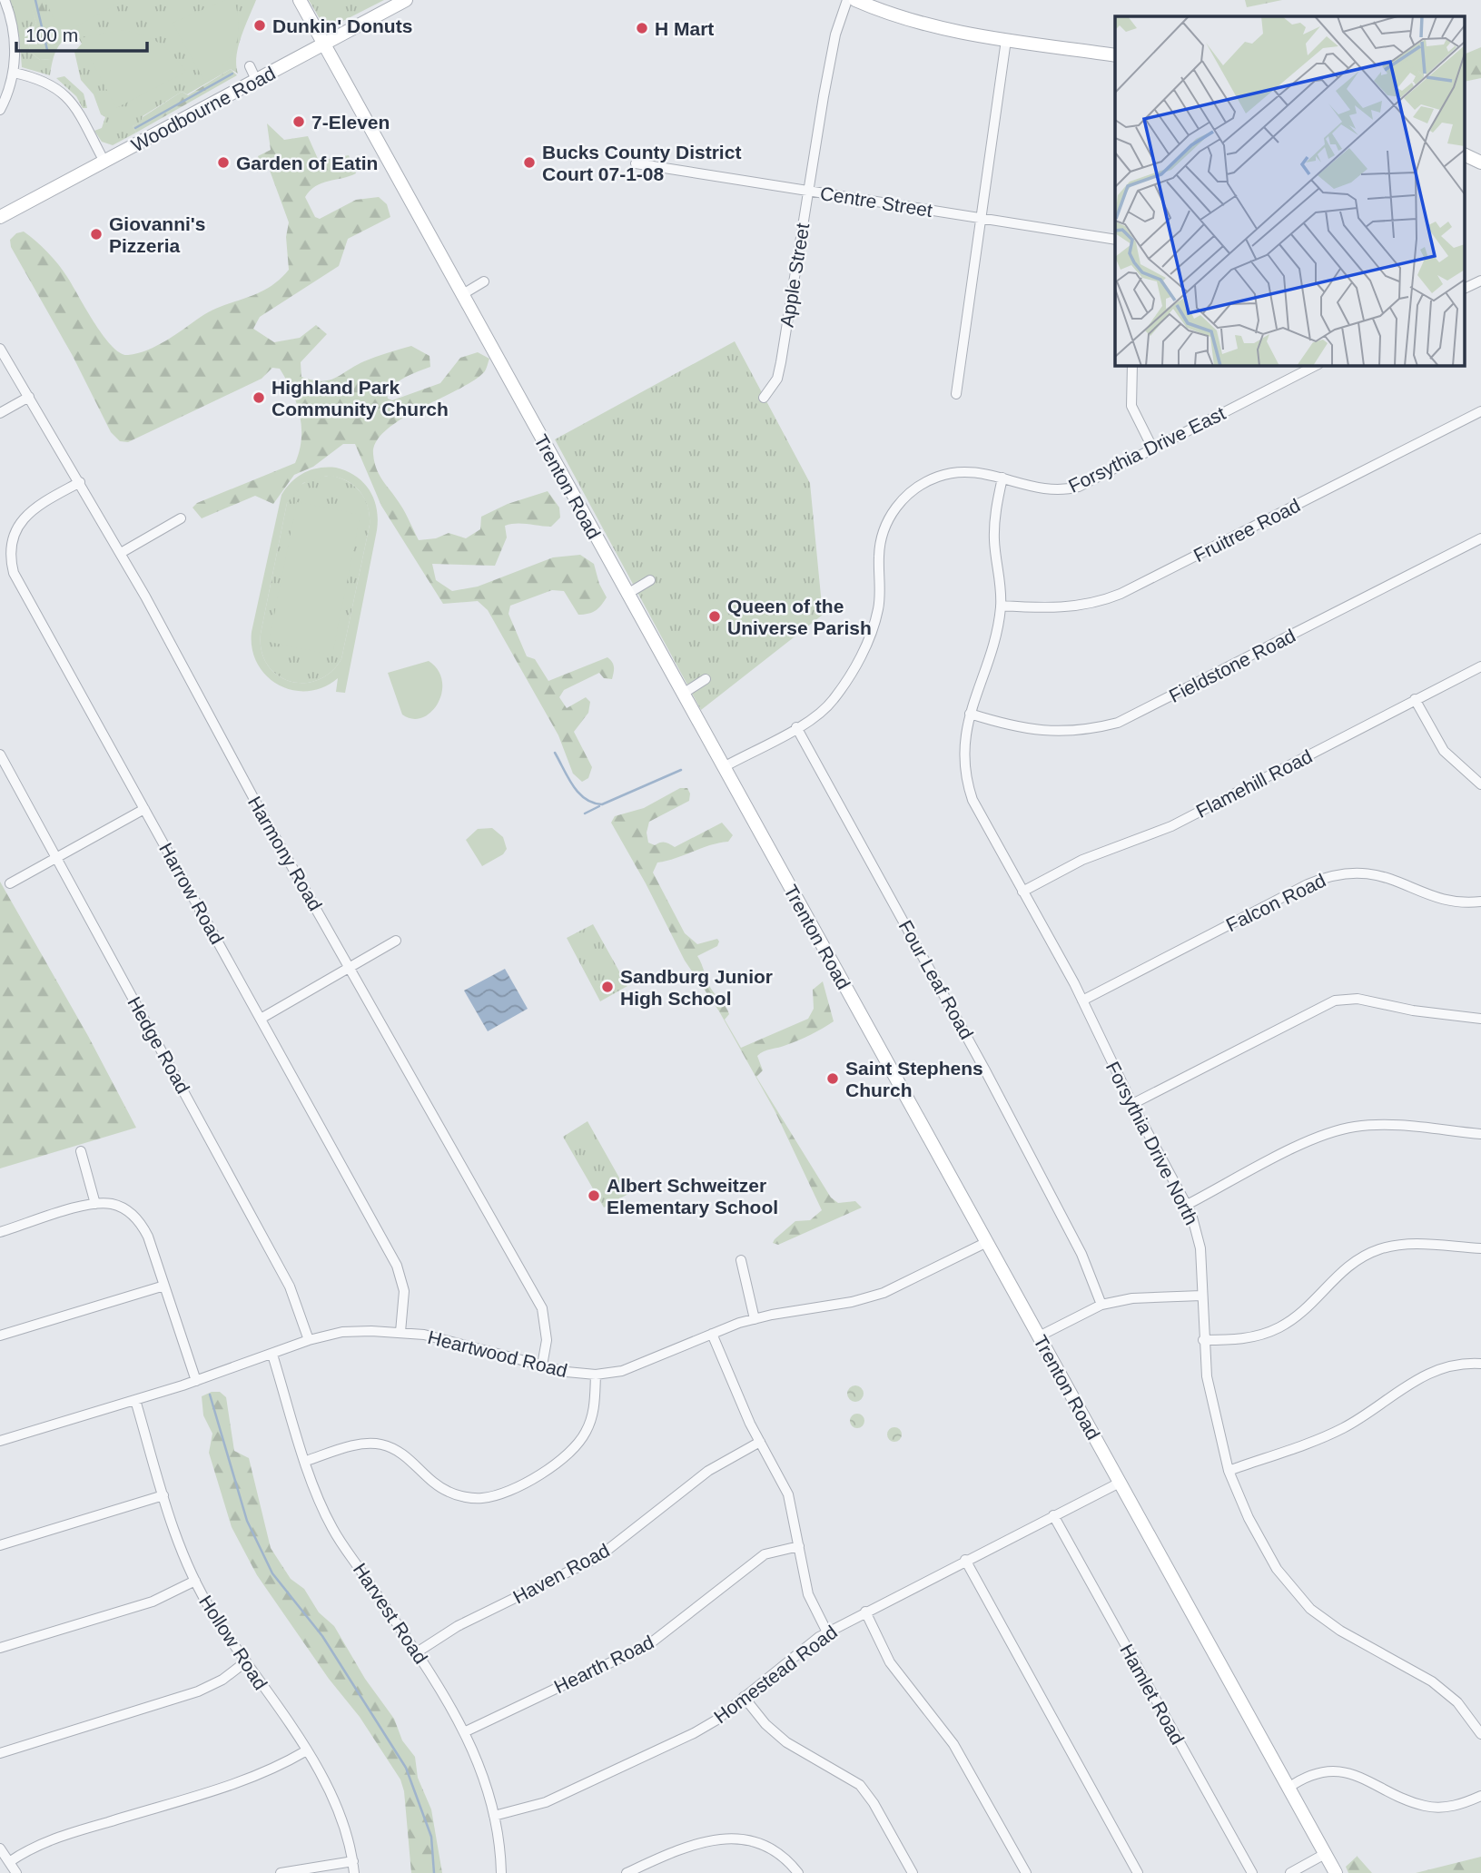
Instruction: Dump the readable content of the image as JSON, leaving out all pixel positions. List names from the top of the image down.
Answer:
{
  "streets": {
    "main road": ["Woodbourne Road", "Trenton Road"],
    "street": [
      "Centre Street",
      "Apple Street",
      "Forsythia Drive East",
      "Fruitree Road",
      "Fieldstone Road",
      "Flamehill Road",
      "Harmony Road",
      "Harrow Road",
      "Falcon Road",
      "Four Leaf Road",
      "Hedge Road",
      "Forsythia Drive North",
      "Heartwood Road",
      "Haven Road",
      "Harvest Road",
      "Hollow Road",
      "Hearth Road",
      "Homestead Road",
      "Hamlet Road"
    ]
  },
  "crossings": [
    ["Woodbourne Road", "Trenton Road"],
    ["Centre Street", "Apple Street"],
    ["Forsythia Drive East", "Trenton Road"],
    ["Forsythia Drive East", "Four Leaf Road"],
    ["Forsythia Drive East", "Forsythia Drive North"],
    ["Trenton Road", "Heartwood Road"],
    ["Trenton Road", "Homestead Road"],
    ["Fruitree Road", "Forsythia Drive North"],
    ["Fieldstone Road", "Forsythia Drive North"],
    ["Flamehill Road", "Forsythia Drive North"],
    ["Harmony Road", "Harrow Road"],
    ["Harmony Road", "Heartwood Road"],
    ["Harrow Road", "Heartwood Road"],
    ["Falcon Road", "Forsythia Drive North"],
    ["Hedge Road", "Heartwood Road"],
    ["Heartwood Road", "Harvest Road"],
    ["Heartwood Road", "Hollow Road"],
    ["Haven Road", "Harvest Road"],
    ["Harvest Road", "Hearth Road"],
    ["Harvest Road", "Homestead Road"],
    ["Homestead Road", "Hamlet Road"]
  ],
  "places": [
    "Dunkin' Donuts",
    "H Mart",
    "7-Eleven",
    "Garden of Eatin",
    "Bucks County District Court 07-1-08",
    "Giovanni's Pizzeria",
    "Highland Park Community Church",
    "Queen of the Universe Parish",
    "Sandburg Junior High School",
    "Saint Stephens Church",
    "Albert Schweitzer Elementary School"
  ],
  "scale_bar": "100 m"
}
